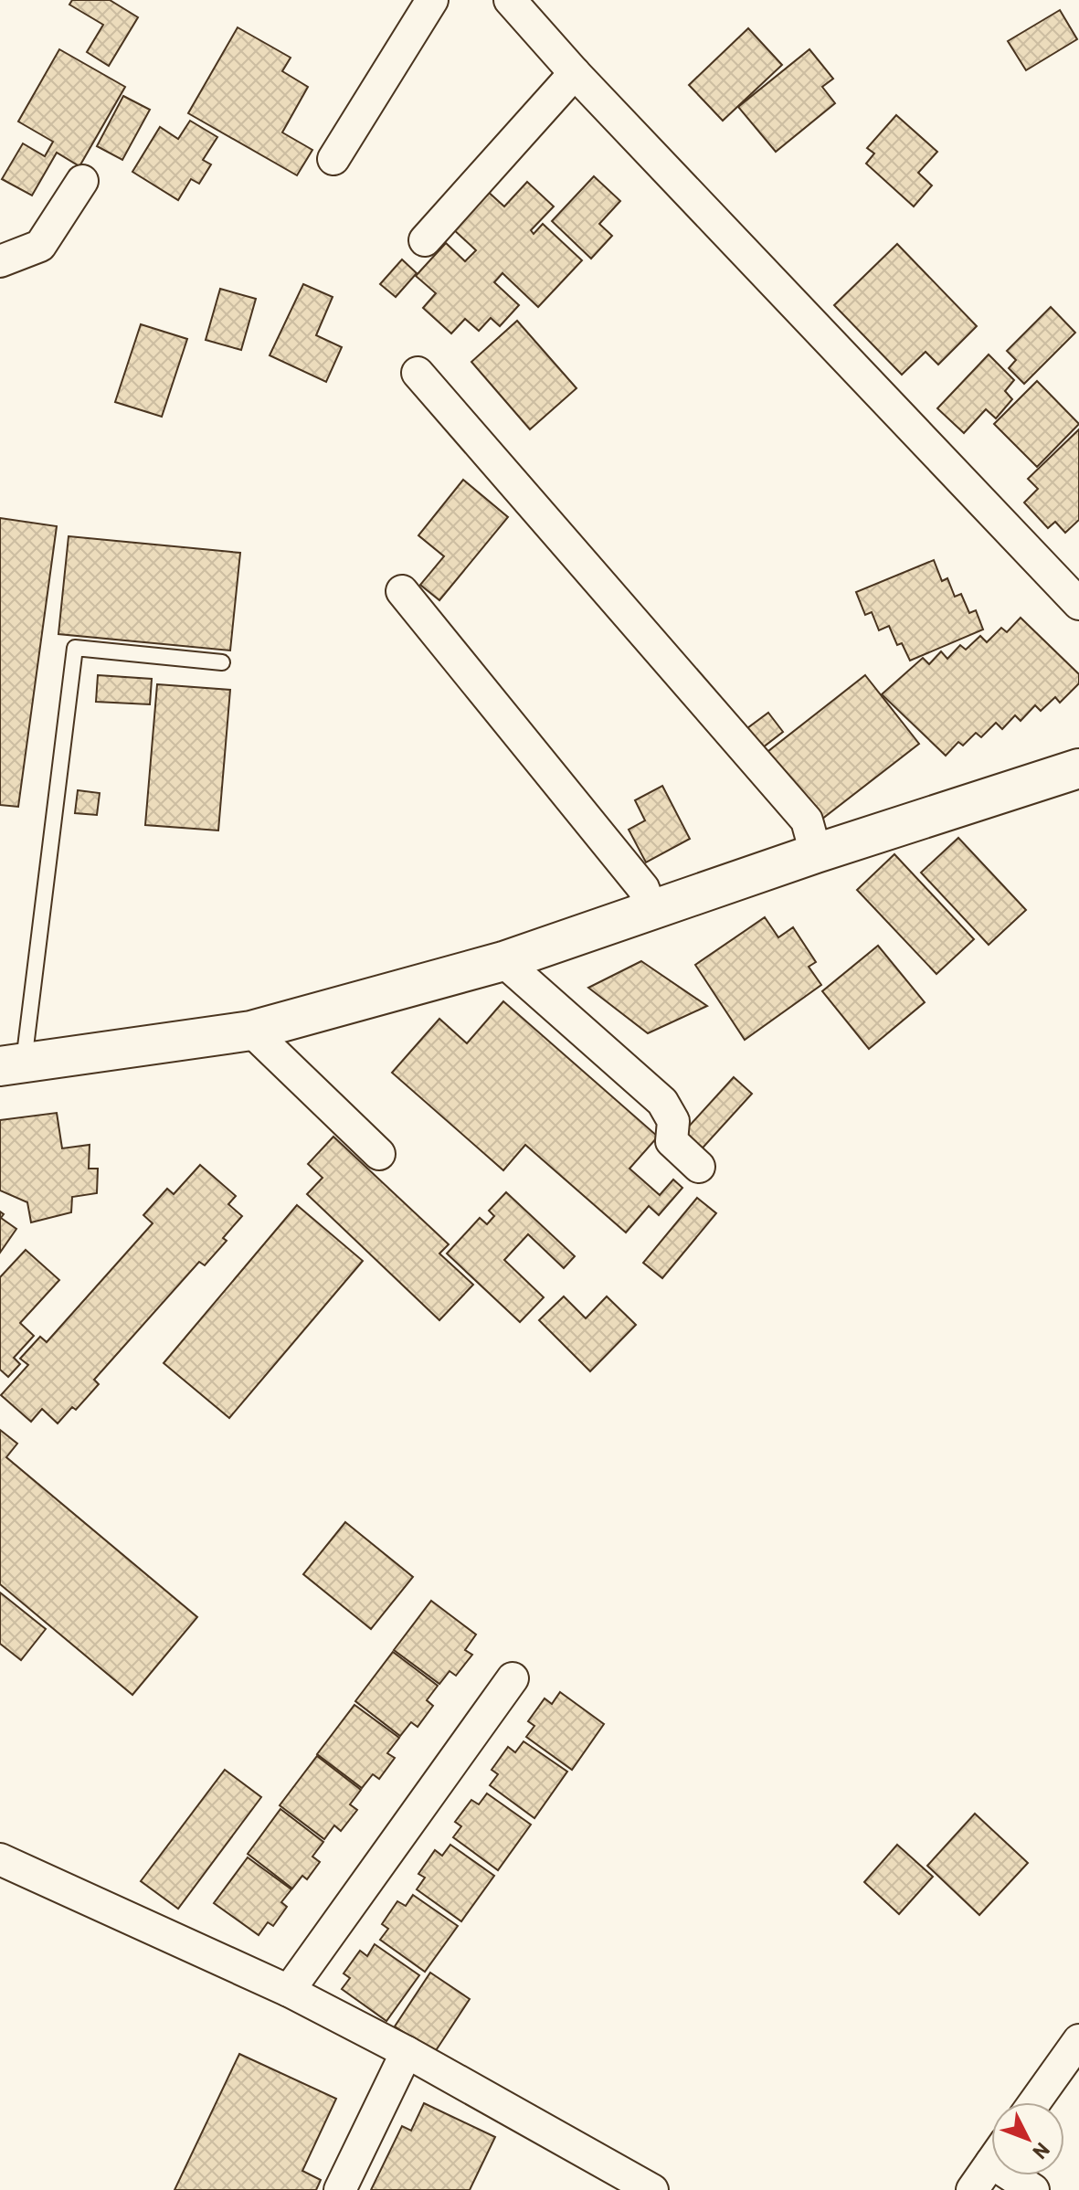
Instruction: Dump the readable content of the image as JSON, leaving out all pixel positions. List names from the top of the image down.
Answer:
{
  "north": "bottom right"
}
